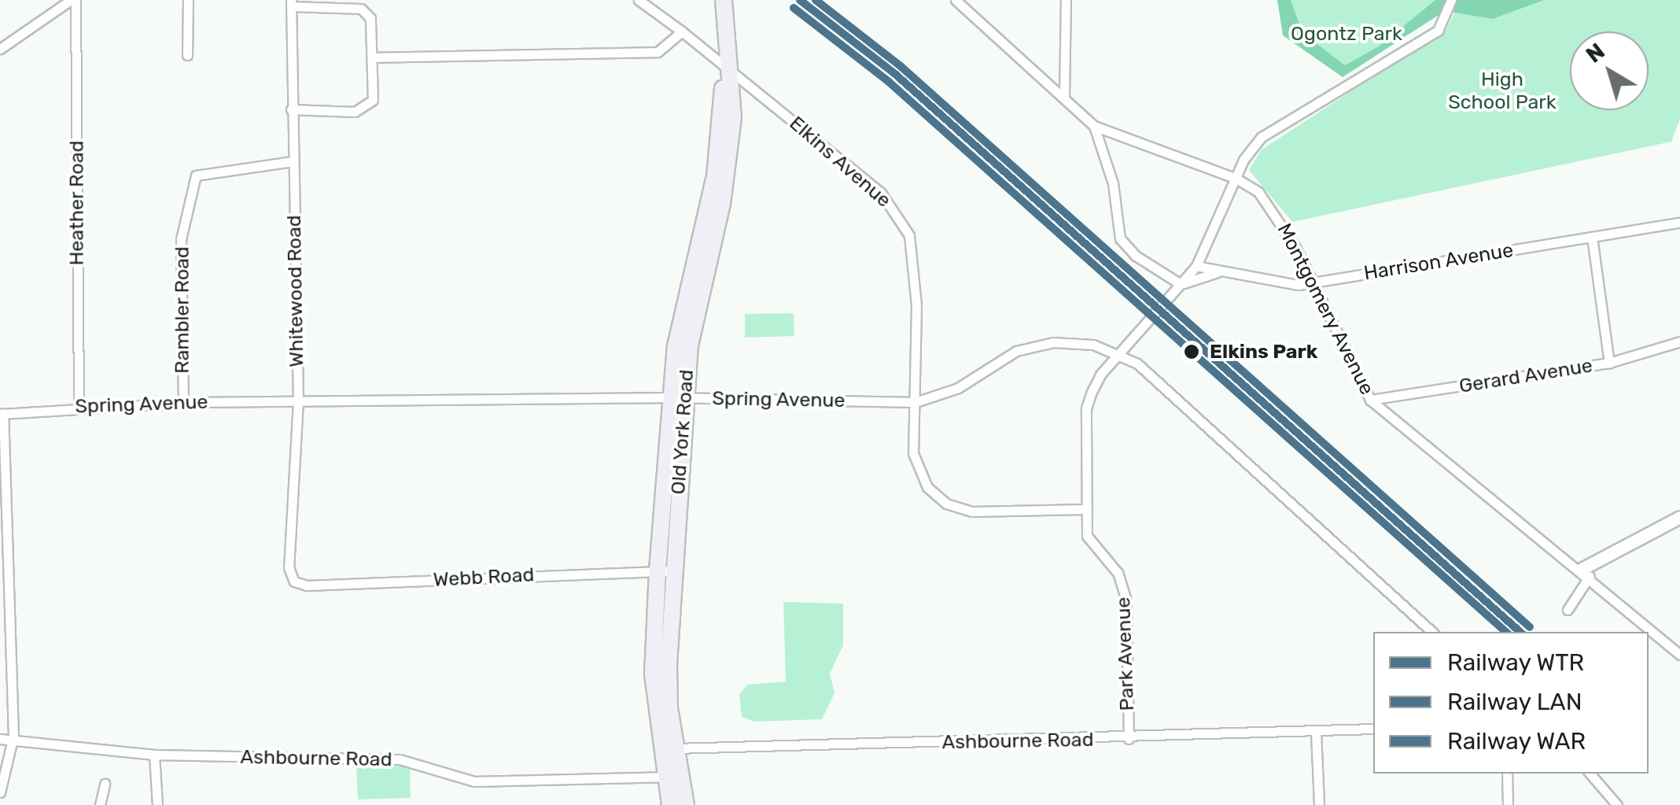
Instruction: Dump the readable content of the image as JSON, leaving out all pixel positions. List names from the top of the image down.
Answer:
{
  "streets": {
    "highway": ["Old York Road"],
    "street": [
      "Elkins Avenue",
      "Heather Road",
      "Harrison Avenue",
      "Whitewood Road",
      "Montgomery Avenue",
      "Rambler Road",
      "Gerard Avenue",
      "Spring Avenue",
      "Webb Road",
      "Park Avenue",
      "Ashbourne Road"
    ]
  },
  "crossings": [
    ["Elkins Avenue", "Spring Avenue"],
    ["Elkins Avenue", "Old York Road"],
    ["Elkins Avenue", "Park Avenue"],
    ["Heather Road", "Spring Avenue"],
    ["Harrison Avenue", "Montgomery Avenue"],
    ["Harrison Avenue", "Park Avenue"],
    ["Whitewood Road", "Rambler Road"],
    ["Whitewood Road", "Spring Avenue"],
    ["Whitewood Road", "Webb Road"],
    ["Montgomery Avenue", "Gerard Avenue"],
    ["Montgomery Avenue", "Park Avenue"],
    ["Rambler Road", "Spring Avenue"],
    ["Spring Avenue", "Old York Road"],
    ["Spring Avenue", "Park Avenue"],
    ["Old York Road", "Webb Road"],
    ["Old York Road", "Ashbourne Road"],
    ["Park Avenue", "Ashbourne Road"]
  ],
  "parks": ["Ogontz Park", "High School Park"],
  "places": ["Elkins Park"],
  "lines": ["rail line WTR", "rail line WAR", "rail line LAN"],
  "legend": ["Railway WTR", "Railway LAN", "Railway WAR"],
  "north": "top left"
}
